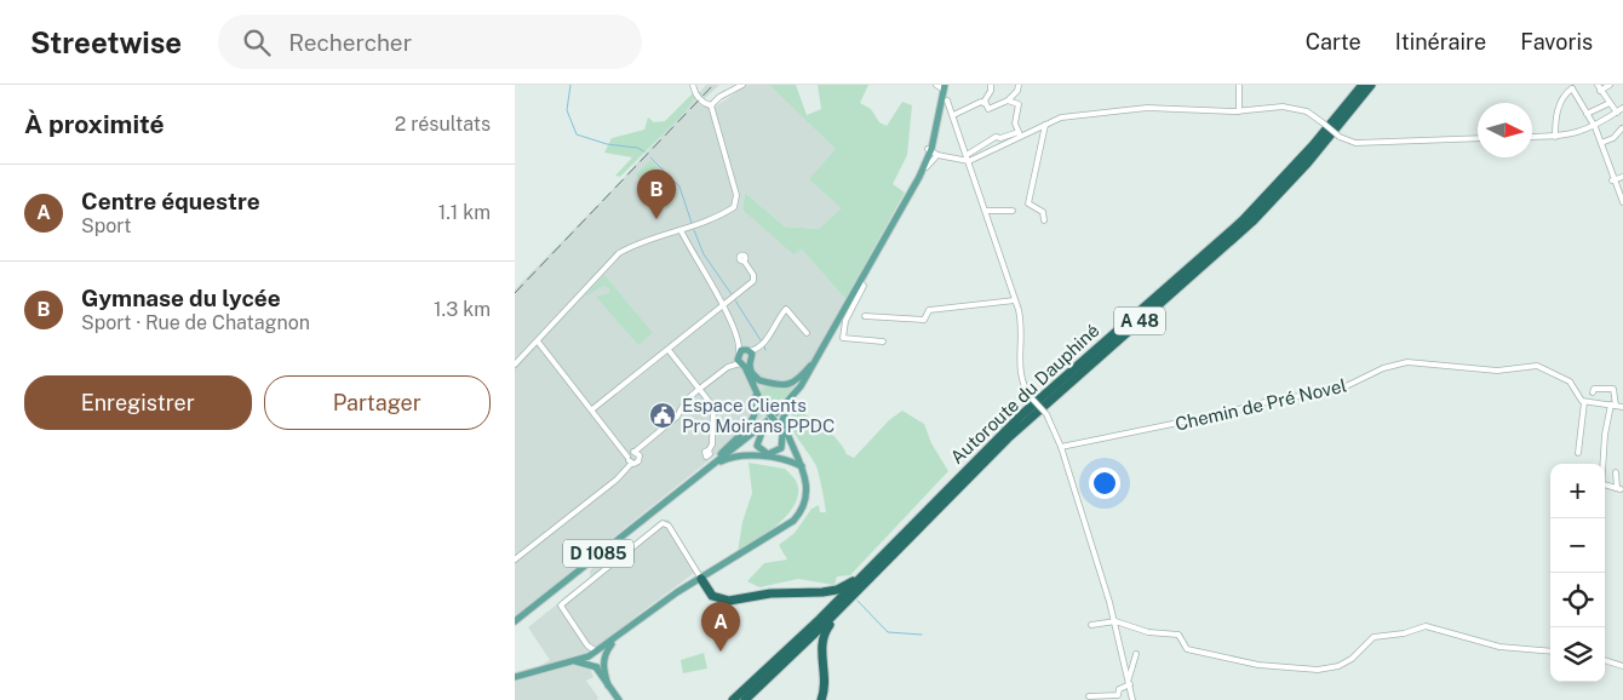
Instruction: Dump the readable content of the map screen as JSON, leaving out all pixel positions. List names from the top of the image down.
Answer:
{
  "streets": {
    "highway": ["A 48", "Autoroute du Dauphiné"],
    "main road": ["D 1085"],
    "street": ["Chemin de Pré Novel"]
  },
  "places": {
    "public building": ["Espace Clients Pro Moirans PPDC"]
  },
  "north": "right",
  "page": {
    "header": "Streetwise",
    "search": "Rechercher",
    "nav": ["Carte", "Itinéraire", "Favoris"],
    "heading": ["À proximité", "2 résultats"],
    "list": [
      {
        "mark": "A",
        "name": "Centre équestre",
        "note": "Sport",
        "value": "1.1 km"
      },
      {
        "mark": "B",
        "name": "Gymnase du lycée",
        "note": "Sport · Rue de Chatagnon",
        "value": "1.3 km"
      }
    ],
    "pins": ["B", "A"],
    "buttons": ["Enregistrer", "Partager"],
    "map_buttons": ["+", "−"]
  }
}
